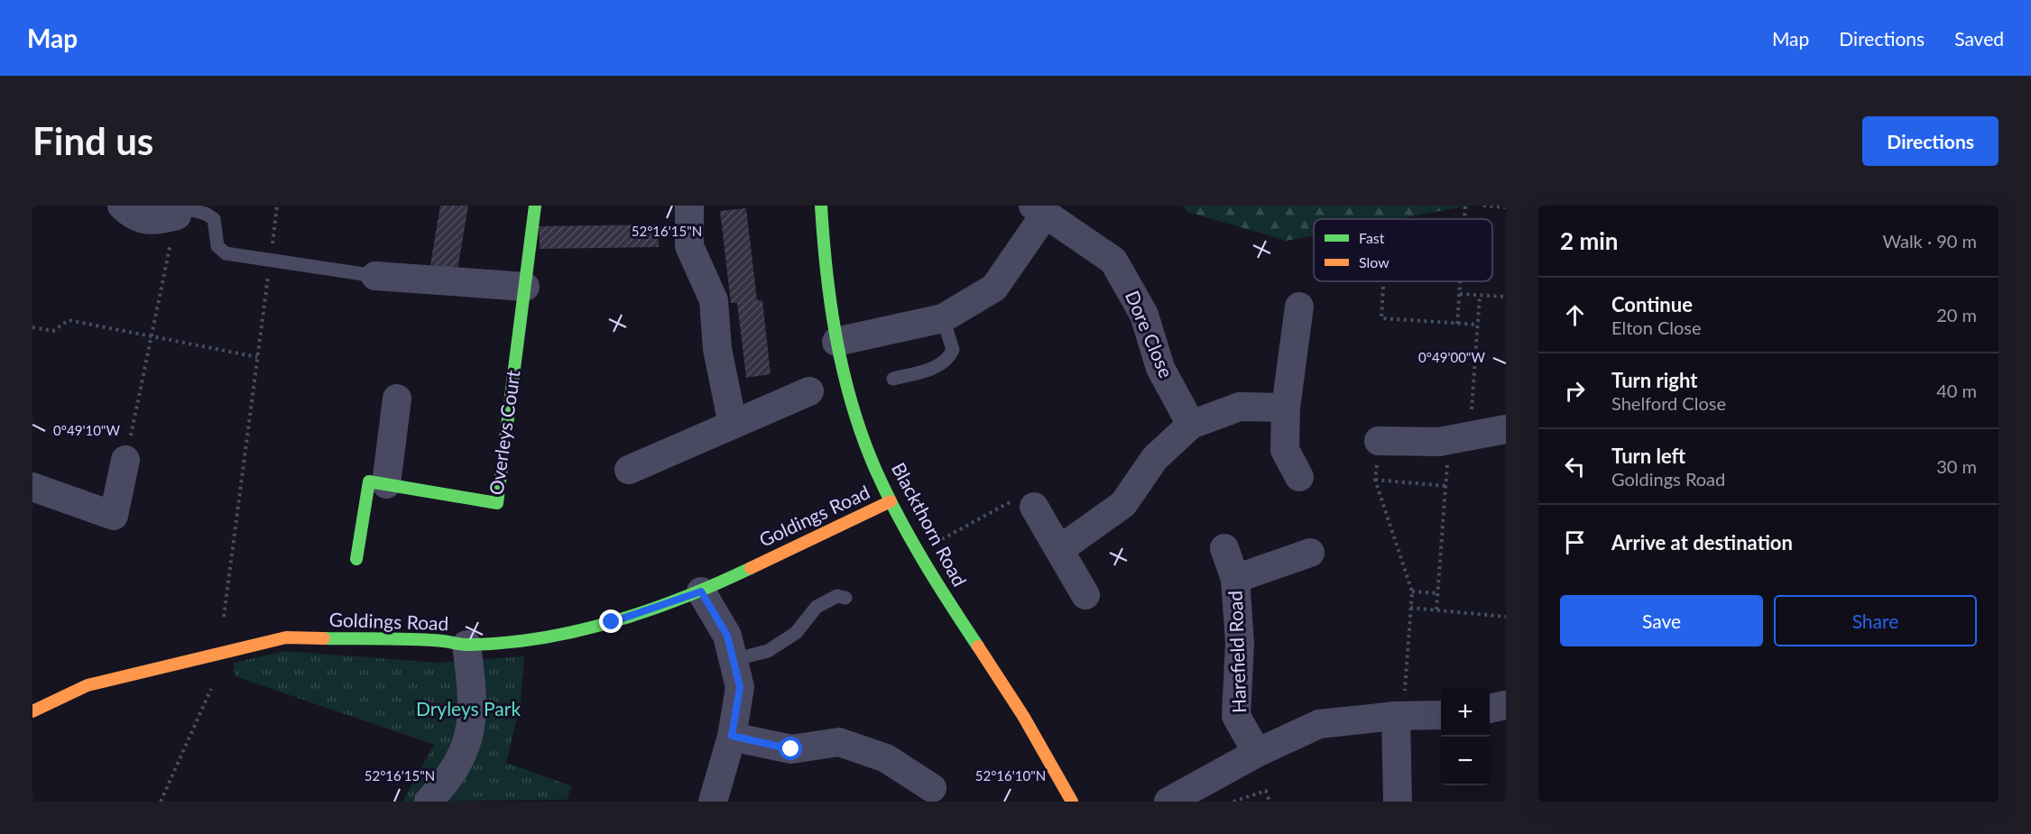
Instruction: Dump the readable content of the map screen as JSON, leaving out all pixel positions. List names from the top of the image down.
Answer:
{
  "streets": {
    "street": [
      "Dore Close",
      "Overleys Court",
      "Goldings Road",
      "Blackthorn Road",
      "Harefield Road"
    ]
  },
  "crossings": [
    ["Dore Close", "Blackthorn Road"],
    ["Goldings Road", "Blackthorn Road"]
  ],
  "parks": ["Dryleys Park"],
  "legend": ["Fast", "Slow"],
  "page": {
    "header": "Map",
    "nav": ["Map", "Directions", "Saved"],
    "buttons": [
      "Directions",
      ["Save", "Share"]
    ],
    "title": "Find us",
    "heading": ["2 min", "Walk · 90 m"],
    "list": [
      ["Continue", "Elton Close", "20 m"],
      ["Turn right", "Shelford Close", "40 m"],
      ["Turn left", "Goldings Road", "30 m"],
      "Arrive at destination"
    ],
    "map_buttons": ["+", "−"]
  },
  "coordinates": [
    "52°16'15\"N",
    "0°49'00\"W",
    "0°49'10\"W",
    "52°16'10\"N"
  ]
}
